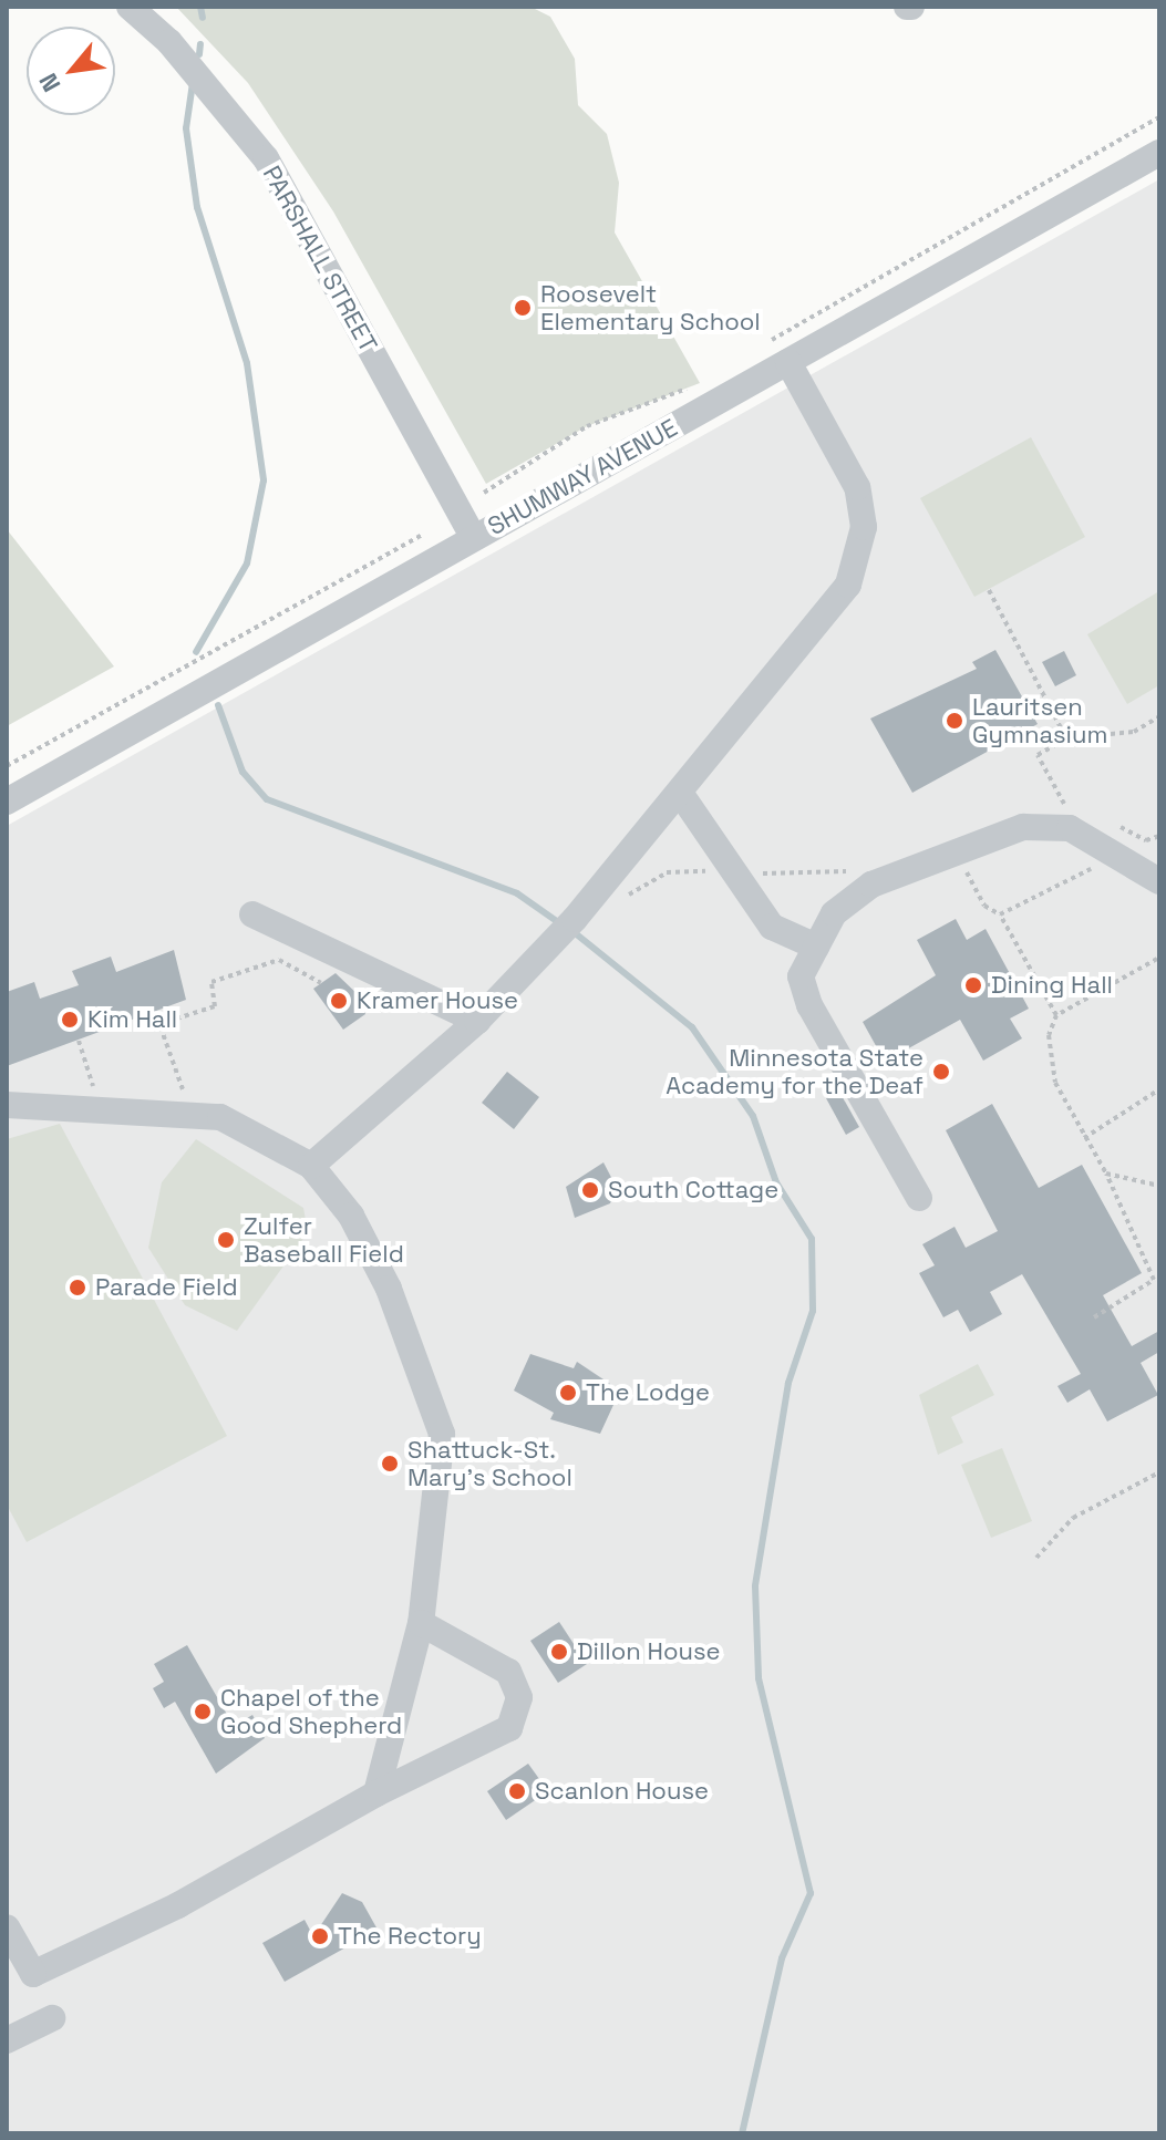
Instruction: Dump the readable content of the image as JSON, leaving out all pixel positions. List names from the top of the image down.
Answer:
{
  "streets": {
    "street": ["PARSHALL STREET", "SHUMWAY AVENUE"]
  },
  "crossings": [
    ["PARSHALL STREET", "SHUMWAY AVENUE"]
  ],
  "places": [
    "Roosevelt Elementary School",
    "Lauritsen Gymnasium",
    "Dining Hall",
    "Kramer House",
    "Kim Hall",
    "Minnesota State Academy for the Deaf",
    "South Cottage",
    "Zulfer Baseball Field",
    "Parade Field",
    "The Lodge",
    "Shattuck-St. Mary’s School",
    "Dillon House",
    "Chapel of the Good Shepherd",
    "Scanlon House",
    "The Rectory"
  ],
  "north": "bottom left"
}
